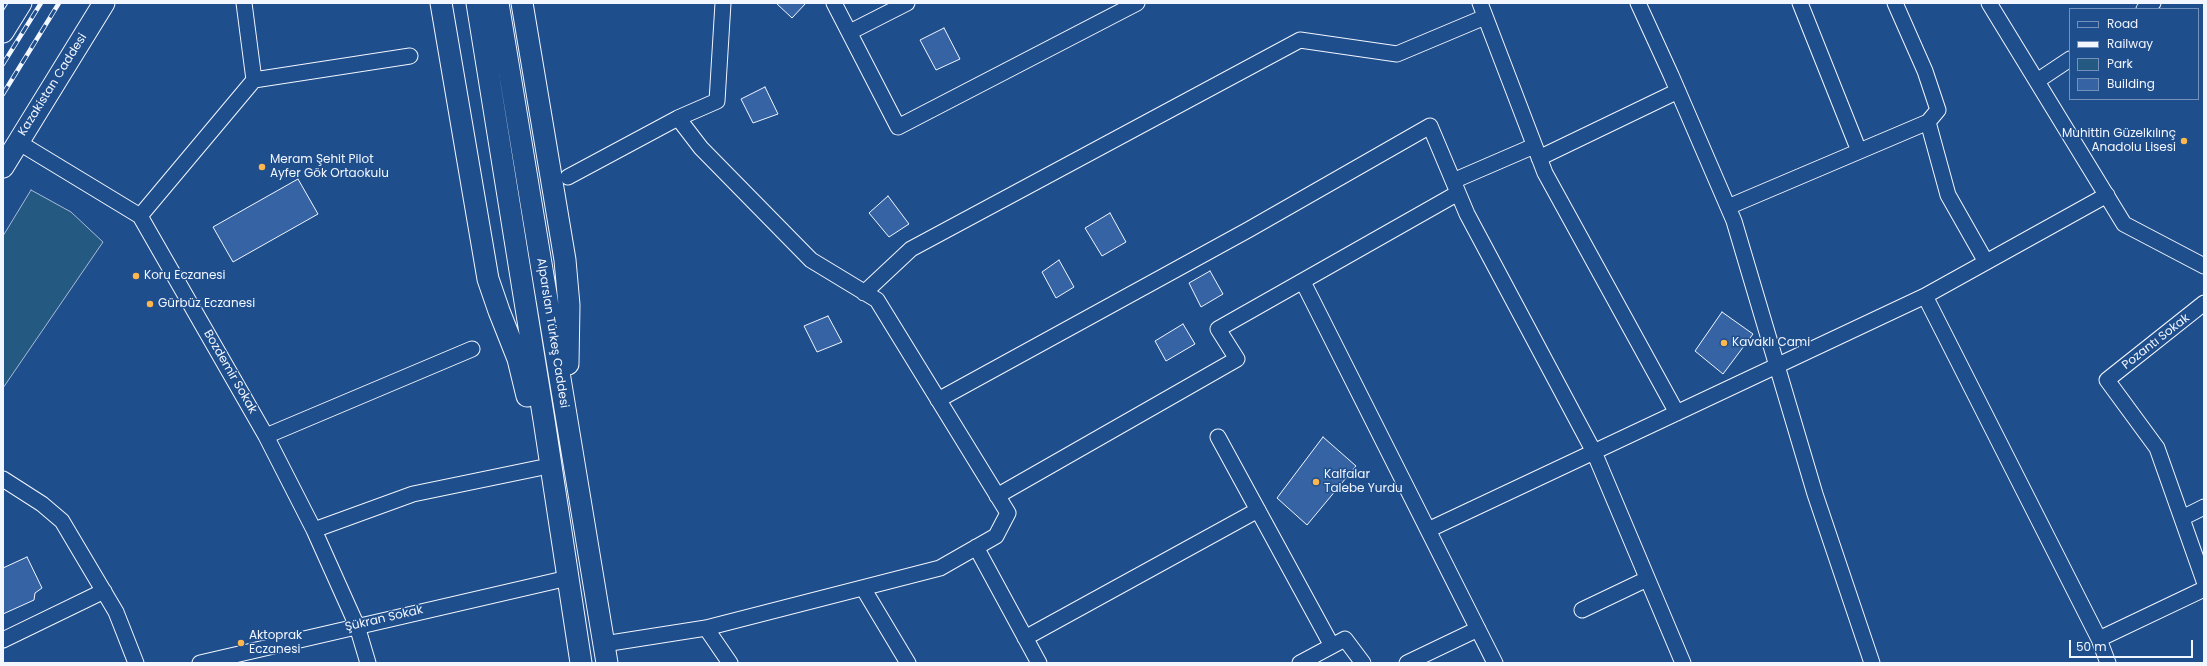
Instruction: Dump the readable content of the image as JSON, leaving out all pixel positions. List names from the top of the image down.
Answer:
{
  "streets": {
    "main road": ["Kazakistan Caddesi", "Alparslan Türkeş Caddesi"],
    "street": ["Pozantı Sokak", "Bozdemir Sokak", "Şükran Sokak"]
  },
  "crossings": [
    ["Kazakistan Caddesi", "Bozdemir Sokak"],
    ["Alparslan Türkeş Caddesi", "Şükran Sokak"],
    ["Bozdemir Sokak", "Şükran Sokak"]
  ],
  "places": [
    "Muhittin Güzelkılınç Anadolu Lisesi",
    "Meram Şehit Pilot Ayfer Gök Ortaokulu",
    "Koru Eczanesi",
    "Gürbüz Eczanesi",
    "Kavaklı Cami",
    "Kalfalar Talebe Yurdu",
    "Aktoprak Eczanesi"
  ],
  "legend": [
    "Road",
    "Railway",
    "Park",
    "Building"
  ],
  "scale_bar": "50 m"
}
